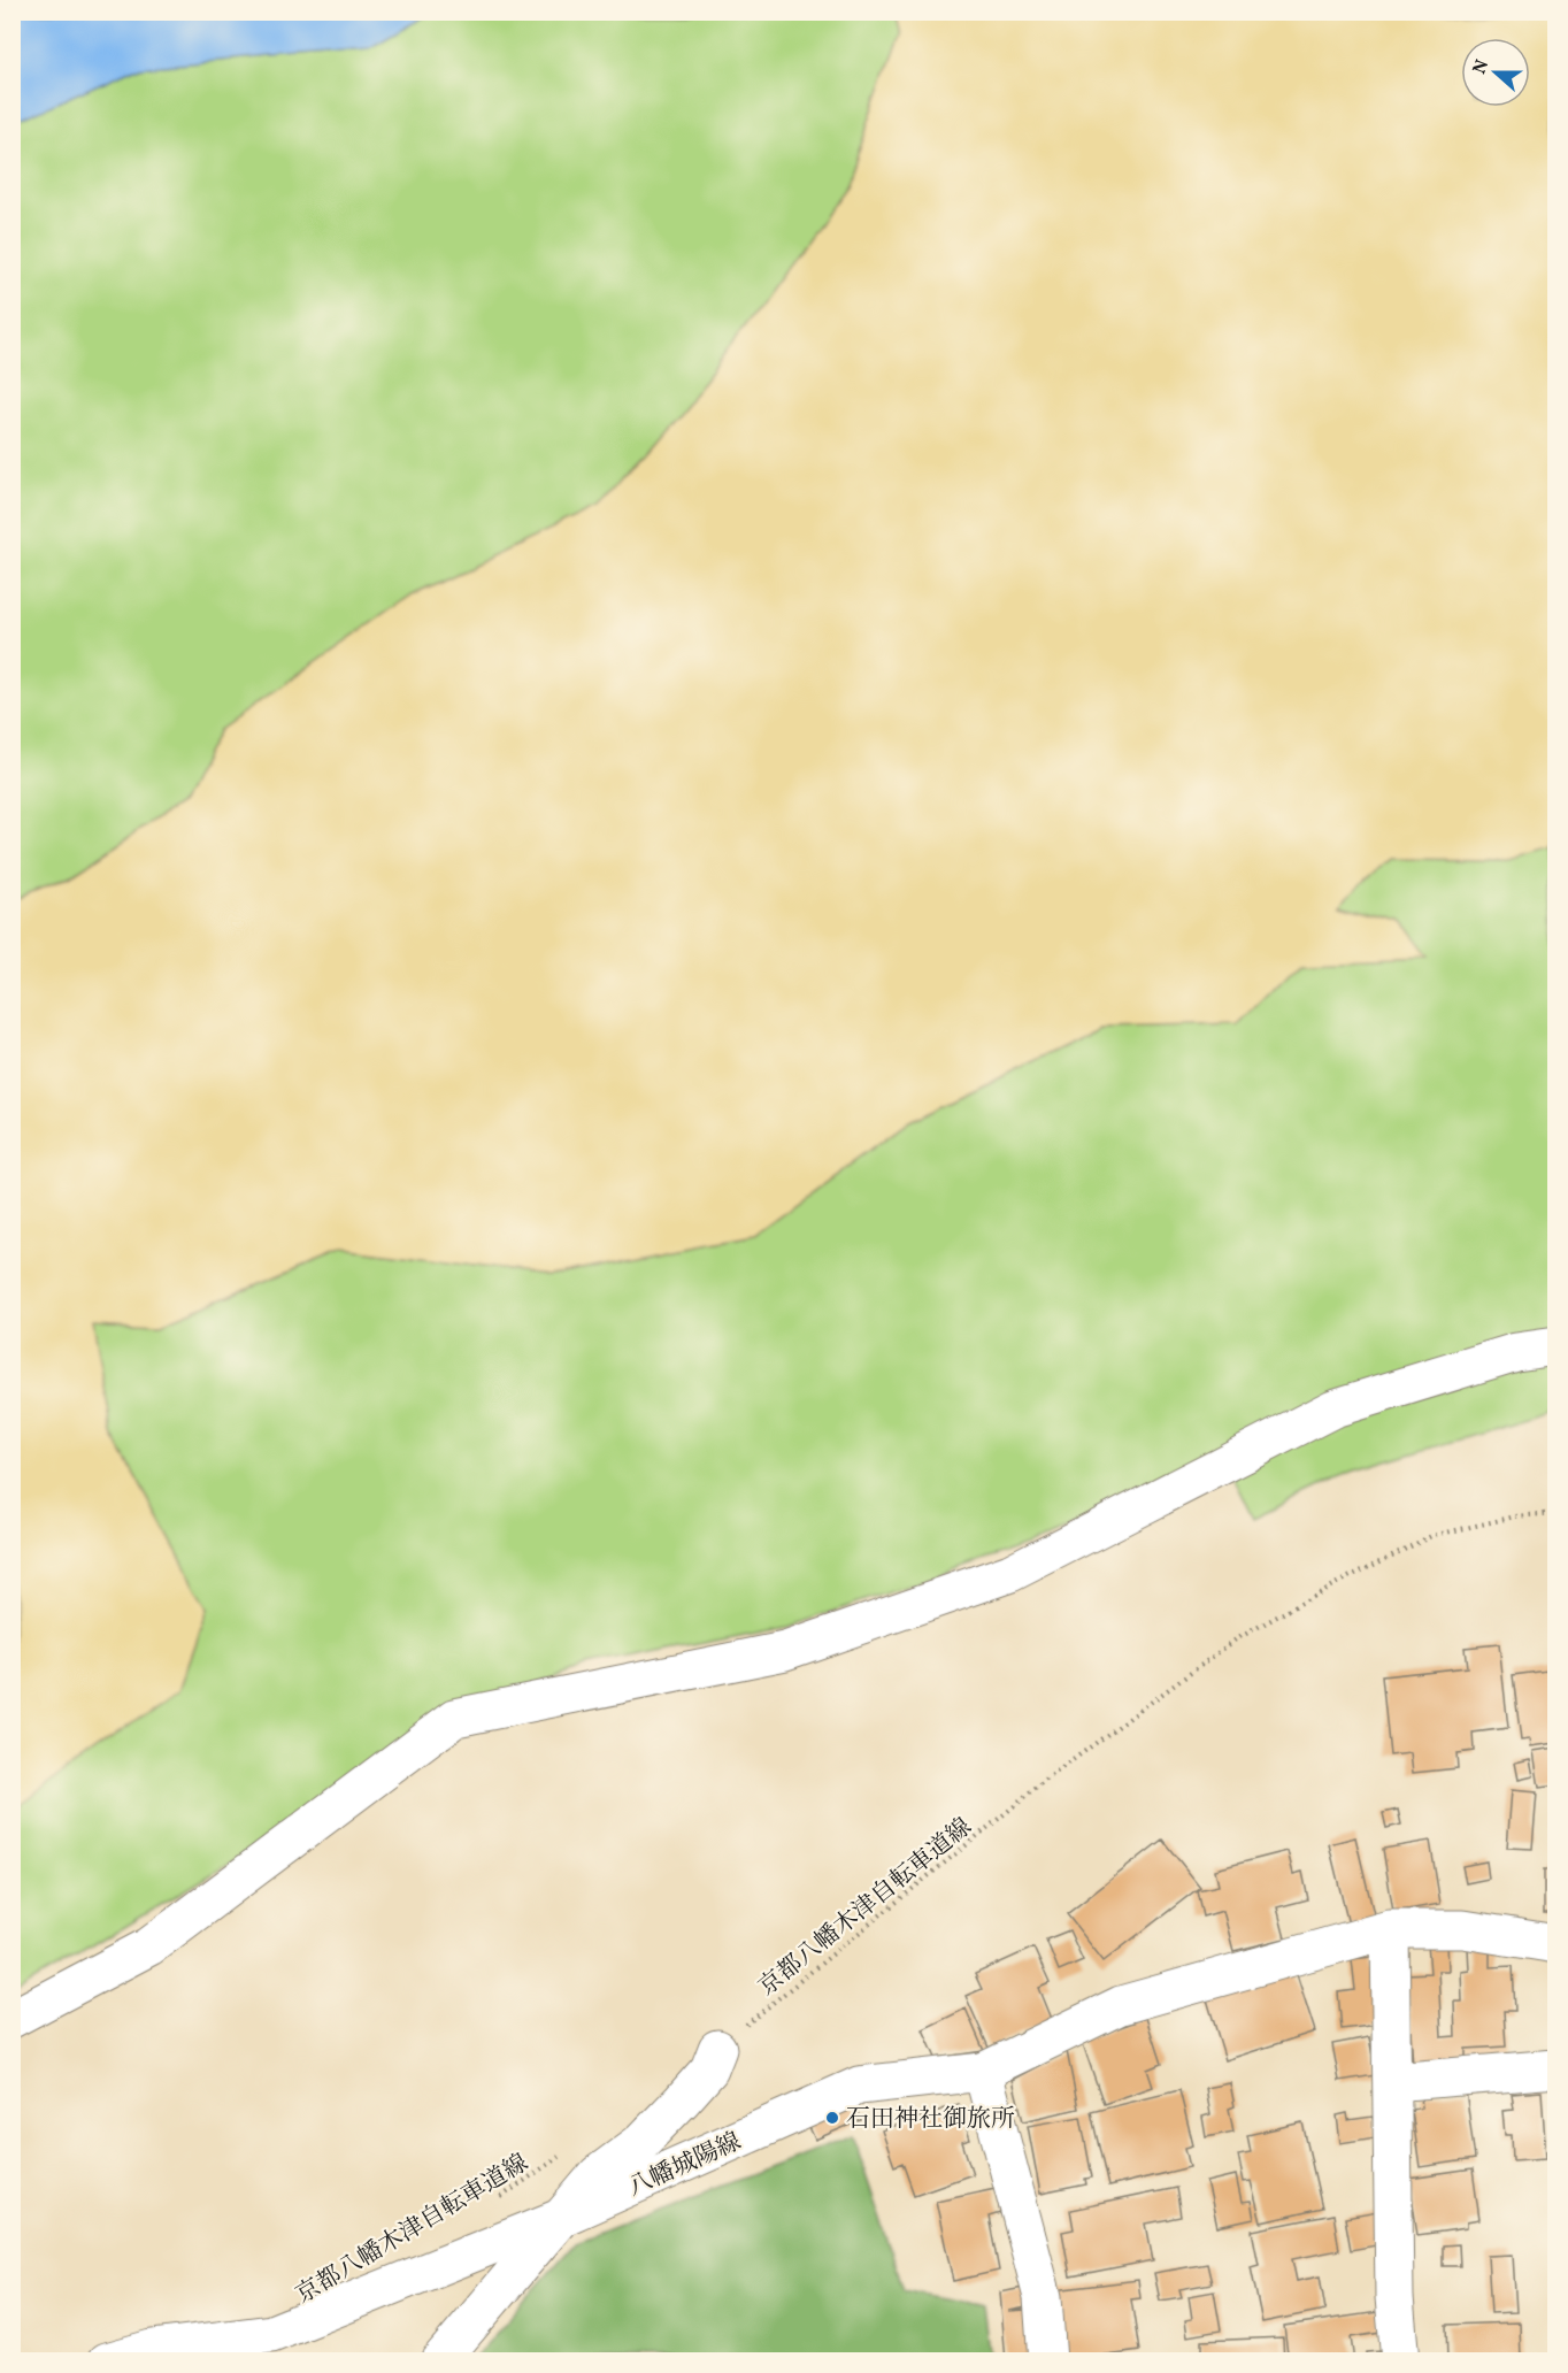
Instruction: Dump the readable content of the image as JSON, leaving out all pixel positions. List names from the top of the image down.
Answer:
{
  "streets": {
    "street": ["八幡城陽線"],
    "path": ["京都八幡木津自転車道線"]
  },
  "places": ["石田神社御旅所"],
  "north": "left"
}
